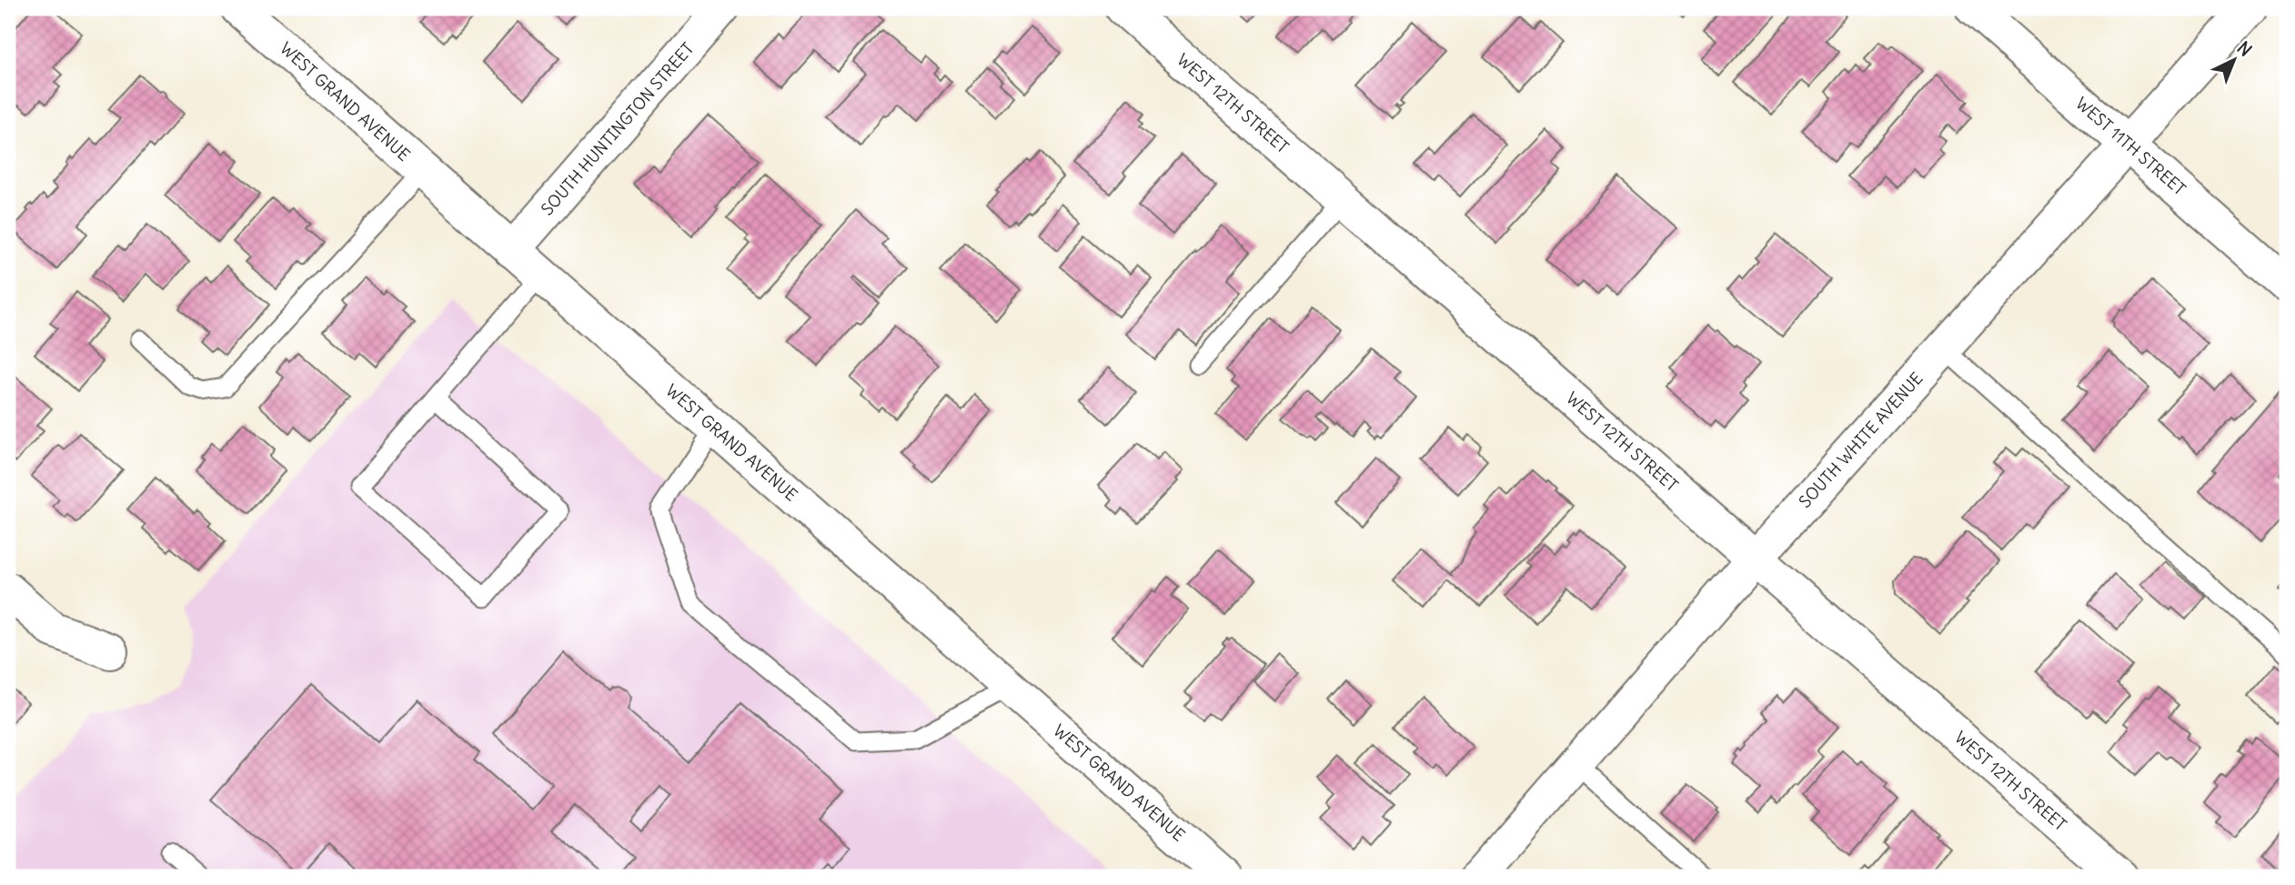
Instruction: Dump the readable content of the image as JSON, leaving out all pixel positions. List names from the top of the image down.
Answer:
{
  "streets": {
    "street": [
      "WEST GRAND AVENUE",
      "WEST 12TH STREET",
      "SOUTH HUNTINGTON STREET",
      "WEST 11TH STREET",
      "SOUTH WHITE AVENUE"
    ]
  },
  "crossings": [
    ["WEST GRAND AVENUE", "SOUTH HUNTINGTON STREET"],
    ["WEST 12TH STREET", "SOUTH WHITE AVENUE"],
    ["WEST 11TH STREET", "SOUTH WHITE AVENUE"]
  ],
  "north": "top right"
}
